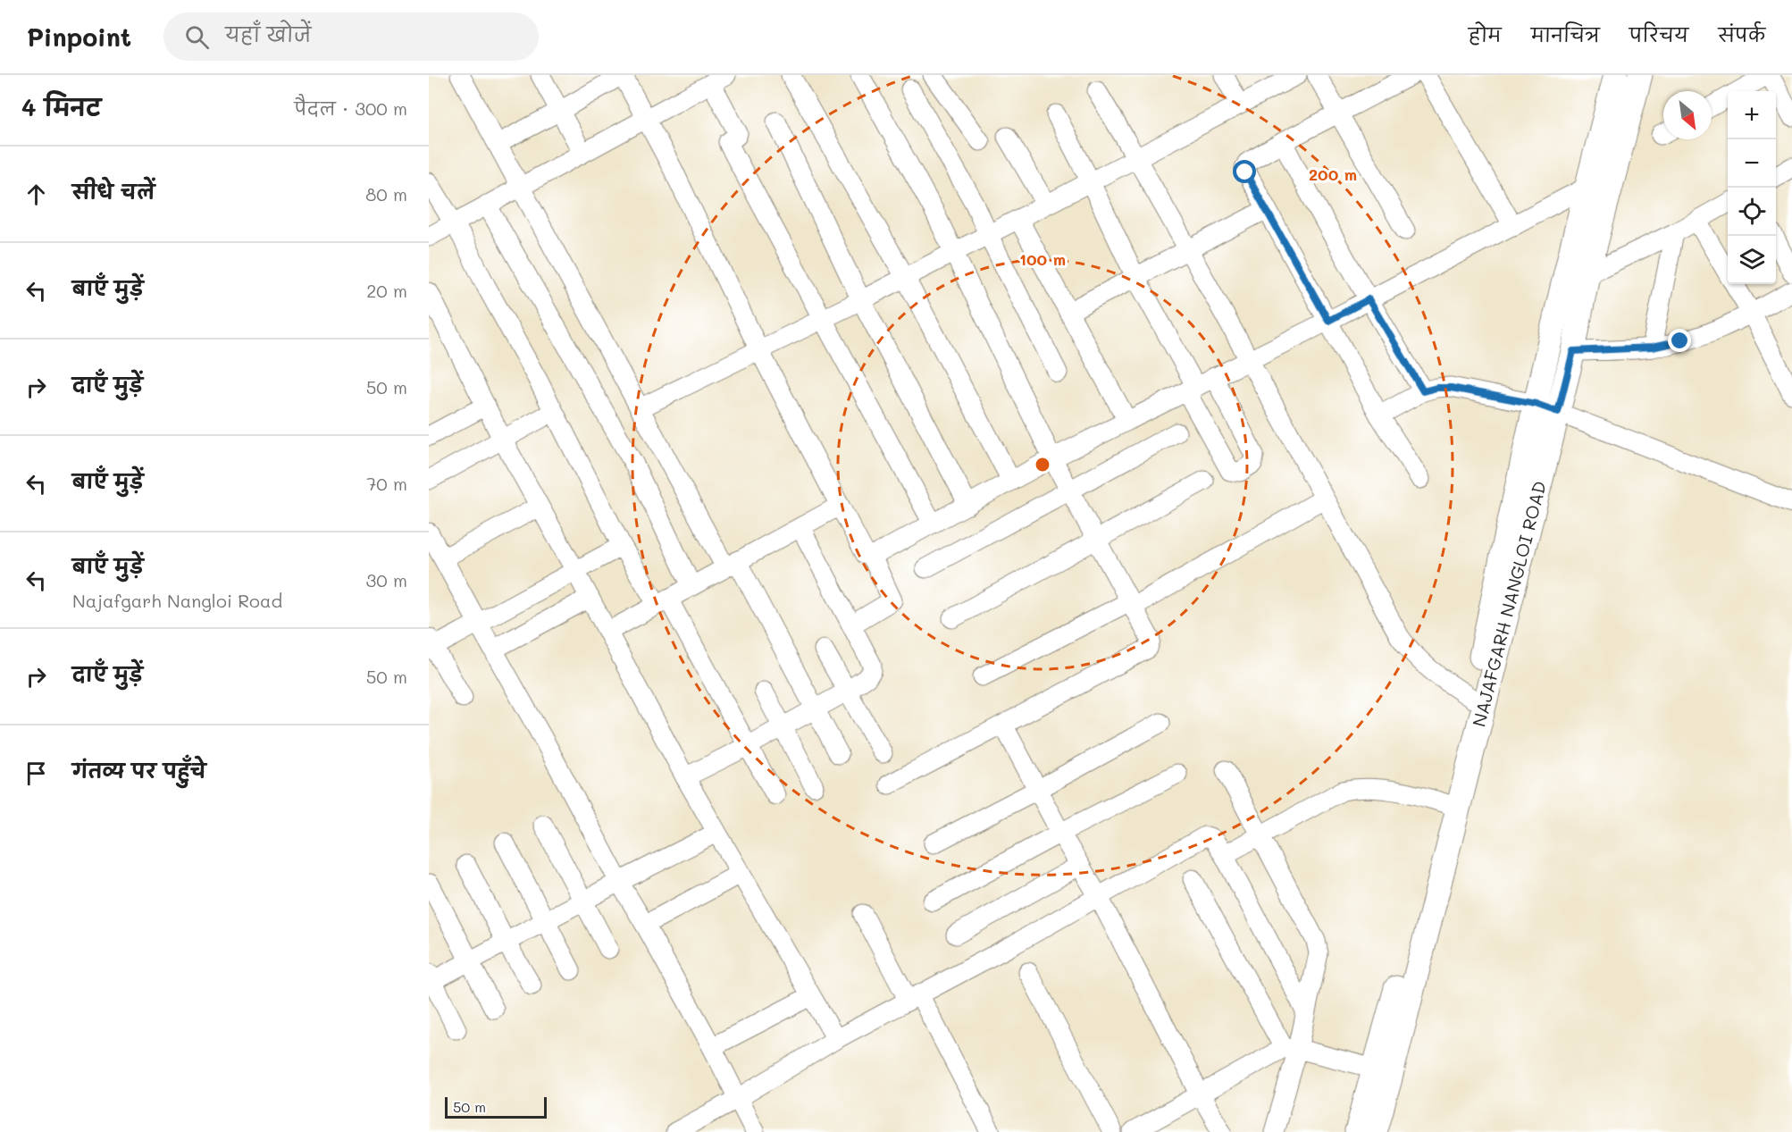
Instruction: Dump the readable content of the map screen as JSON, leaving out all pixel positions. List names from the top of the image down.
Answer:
{
  "streets": {
    "main road": ["NAJAFGARH NANGLOI ROAD"]
  },
  "scale_bar": "50 m",
  "north": "bottom right",
  "page": {
    "header": "Pinpoint",
    "search": "यहाँ खोजें",
    "nav": [
      "होम",
      "मानचित्र",
      "परिचय",
      "संपर्क"
    ],
    "heading": ["4 मिनट", "पैदल · 300 m"],
    "map_buttons": ["+", "−"],
    "list": [
      ["सीधे चलें", "80 m"],
      ["बाएँ मुड़ें", "20 m"],
      ["दाएँ मुड़ें", "50 m"],
      ["बाएँ मुड़ें", "70 m"],
      ["बाएँ मुड़ें", "Najafgarh Nangloi Road", "30 m"],
      ["दाएँ मुड़ें", "50 m"],
      "गंतव्य पर पहुँचे"
    ],
    "scale": "50 m"
  },
  "rings": ["200 m", "100 m"]
}
